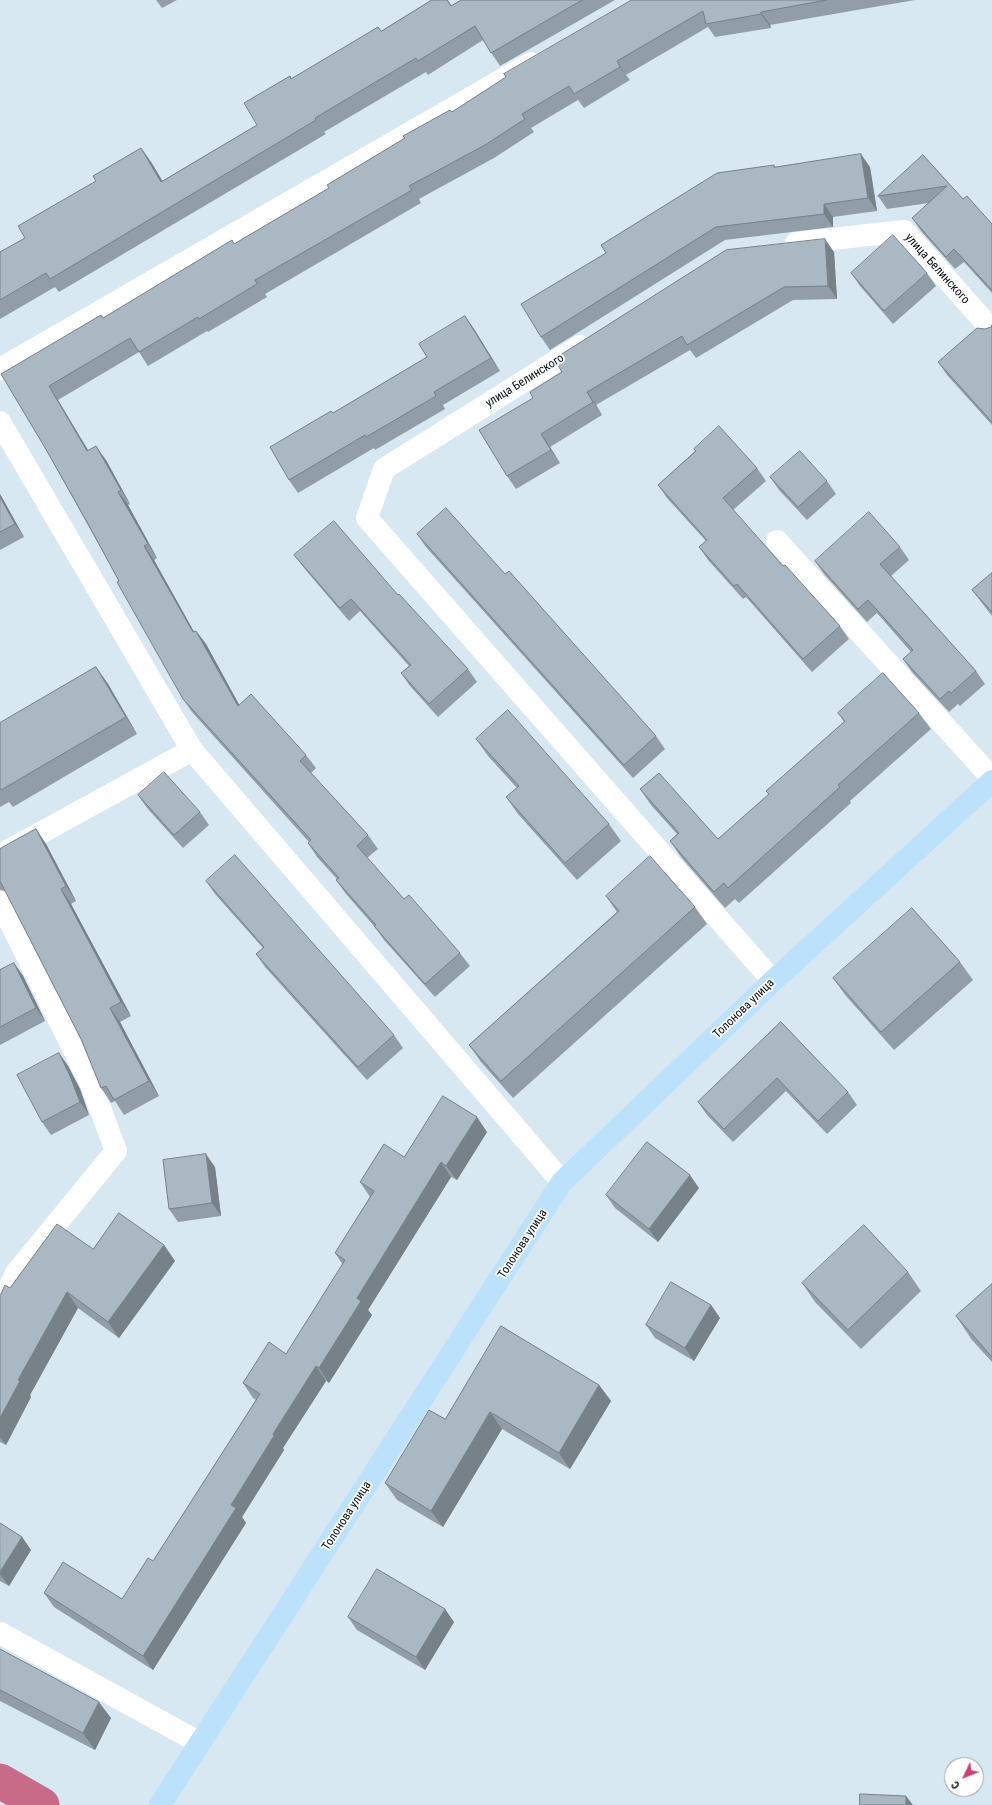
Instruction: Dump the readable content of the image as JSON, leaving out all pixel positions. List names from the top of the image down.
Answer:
{
  "streets": {
    "main road": ["Толонова улица"],
    "street": ["улица Белинского"]
  },
  "crossings": [
    ["улица Белинского", "Толонова улица"]
  ],
  "north": "bottom left"
}
